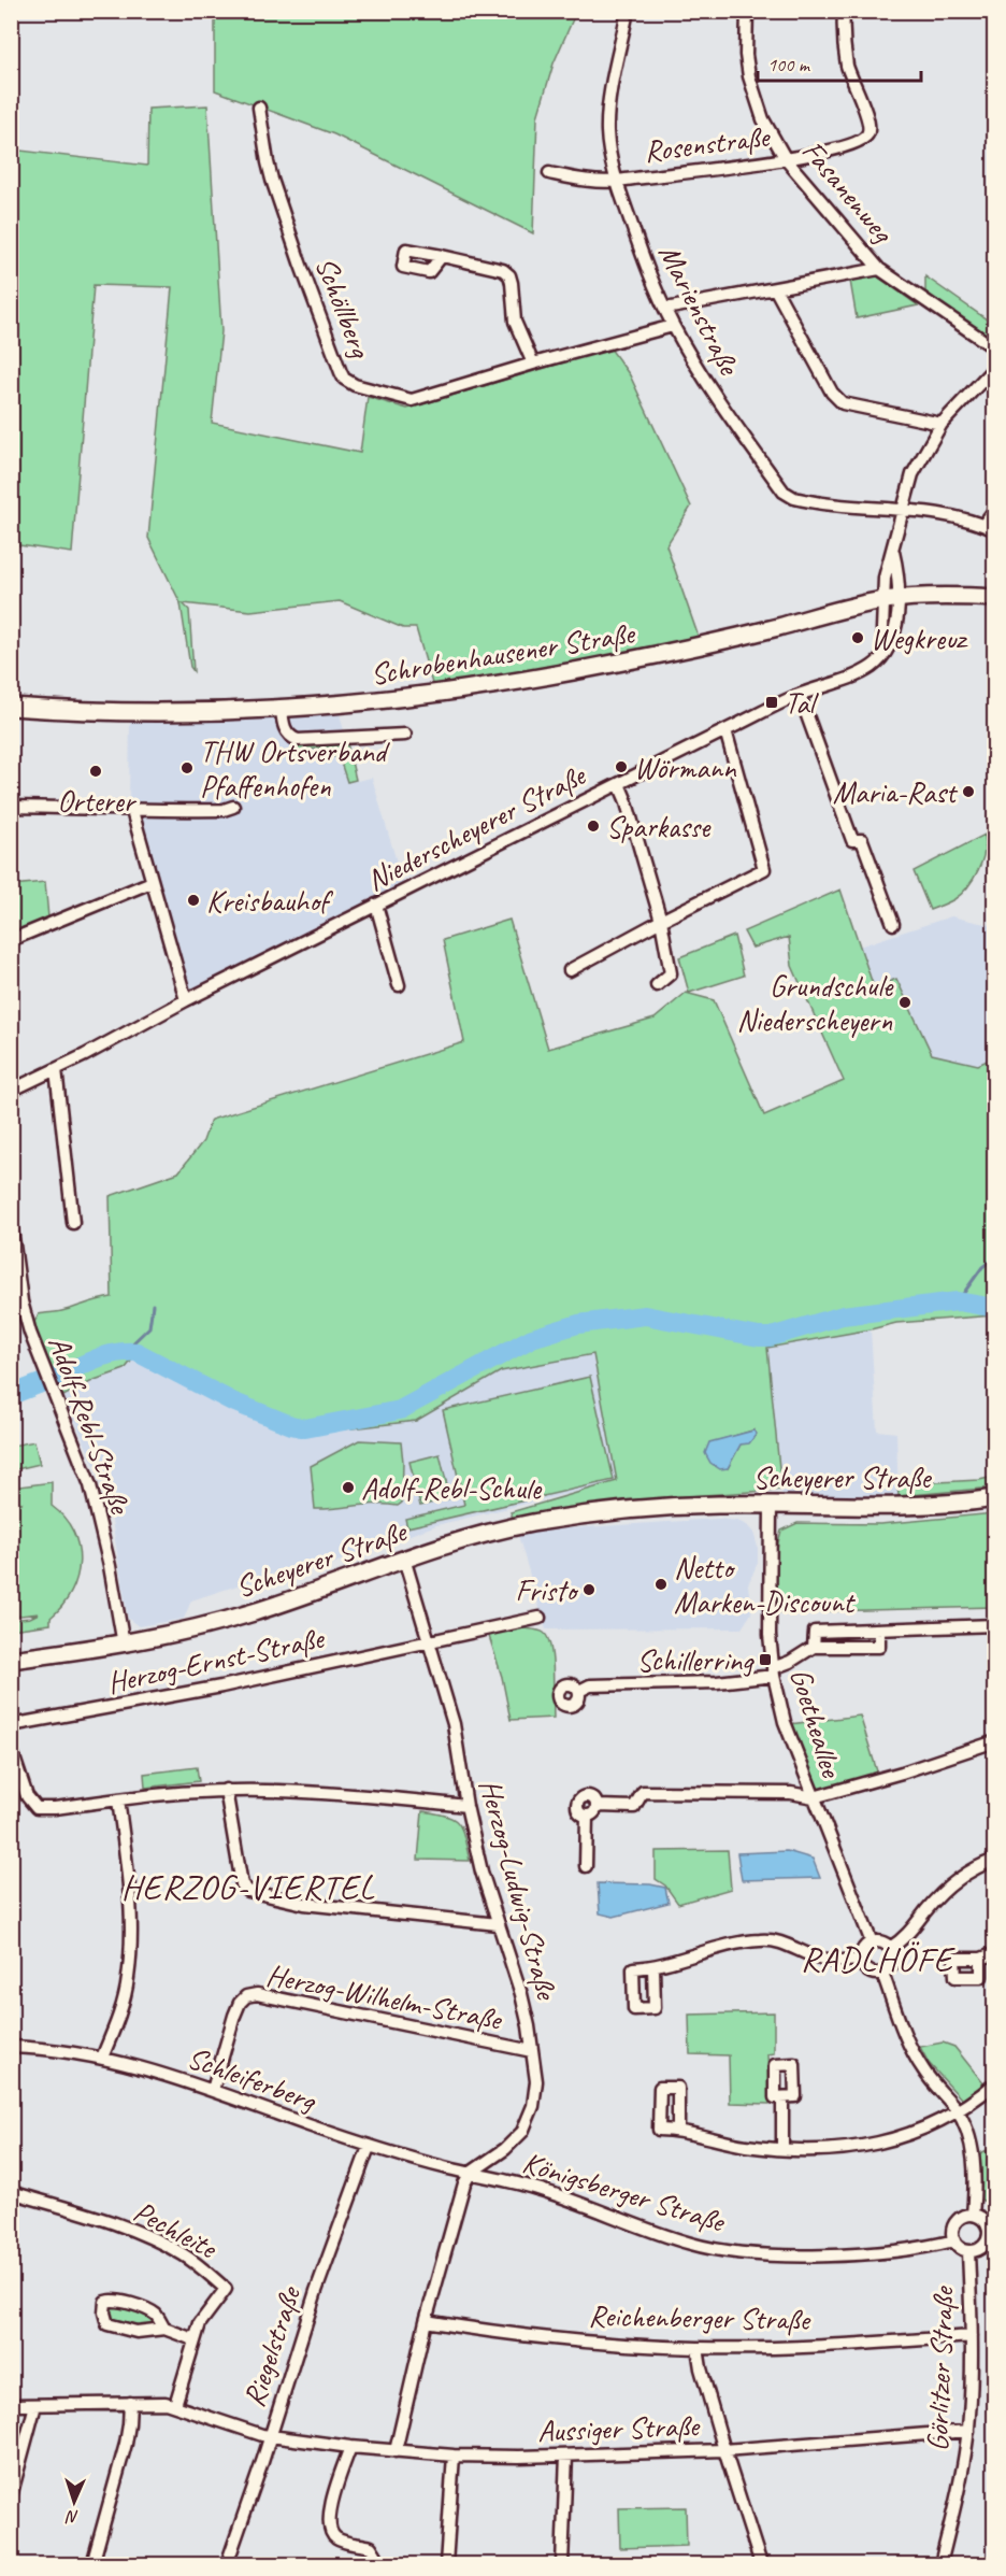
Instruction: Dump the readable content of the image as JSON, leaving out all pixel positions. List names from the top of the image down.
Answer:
{
  "streets": {
    "street": [
      "Rosenstraße",
      "Fasanenweg",
      "Schöllberg",
      "Marienstraße",
      "Schrobenhausener Straße",
      "Niederscheyerer Straße",
      "Adolf-Rebl-Straße",
      "Scheyerer Straße",
      "Herzog-Ernst-Straße",
      "Goetheallee",
      "Herzog-Ludwig-Straße",
      "Herzog-Wilhelm-Straße",
      "Schleiferberg",
      "Königsberger Straße",
      "Pechleite",
      "Reichenberger Straße",
      "Riegelstraße",
      "Görlitzer Straße",
      "Aussiger Straße"
    ]
  },
  "crossings": [
    ["Rosenstraße", "Fasanenweg"],
    ["Rosenstraße", "Marienstraße"],
    ["Schöllberg", "Marienstraße"],
    ["Marienstraße", "Niederscheyerer Straße"],
    ["Schrobenhausener Straße", "Niederscheyerer Straße"],
    ["Adolf-Rebl-Straße", "Scheyerer Straße"],
    ["Scheyerer Straße", "Goetheallee"],
    ["Scheyerer Straße", "Herzog-Ludwig-Straße"],
    ["Herzog-Ernst-Straße", "Herzog-Ludwig-Straße"],
    ["Herzog-Ludwig-Straße", "Herzog-Wilhelm-Straße"],
    ["Herzog-Ludwig-Straße", "Schleiferberg"],
    ["Herzog-Ludwig-Straße", "Königsberger Straße"],
    ["Herzog-Wilhelm-Straße", "Schleiferberg"],
    ["Schleiferberg", "Königsberger Straße"],
    ["Schleiferberg", "Riegelstraße"],
    ["Königsberger Straße", "Görlitzer Straße"],
    ["Pechleite", "Aussiger Straße"],
    ["Reichenberger Straße", "Görlitzer Straße"],
    ["Riegelstraße", "Aussiger Straße"],
    ["Görlitzer Straße", "Aussiger Straße"]
  ],
  "districts": ["HERZOG-VIERTEL", "RADLHÖFE"],
  "places": {
    "other": [
      "Wegkreuz",
      "Wörmann",
      "THW Ortsverband Pfaffenhofen",
      "Orterer",
      "Maria-Rast",
      "Sparkasse",
      "Kreisbauhof",
      "Grundschule Niederscheyern",
      "Adolf-Rebl-Schule",
      "Netto Marken-Discount",
      "Fristo"
    ],
    "transit": ["Tal", "Schillerring"]
  },
  "scale_bar": "100 m",
  "north": "bottom"
}
